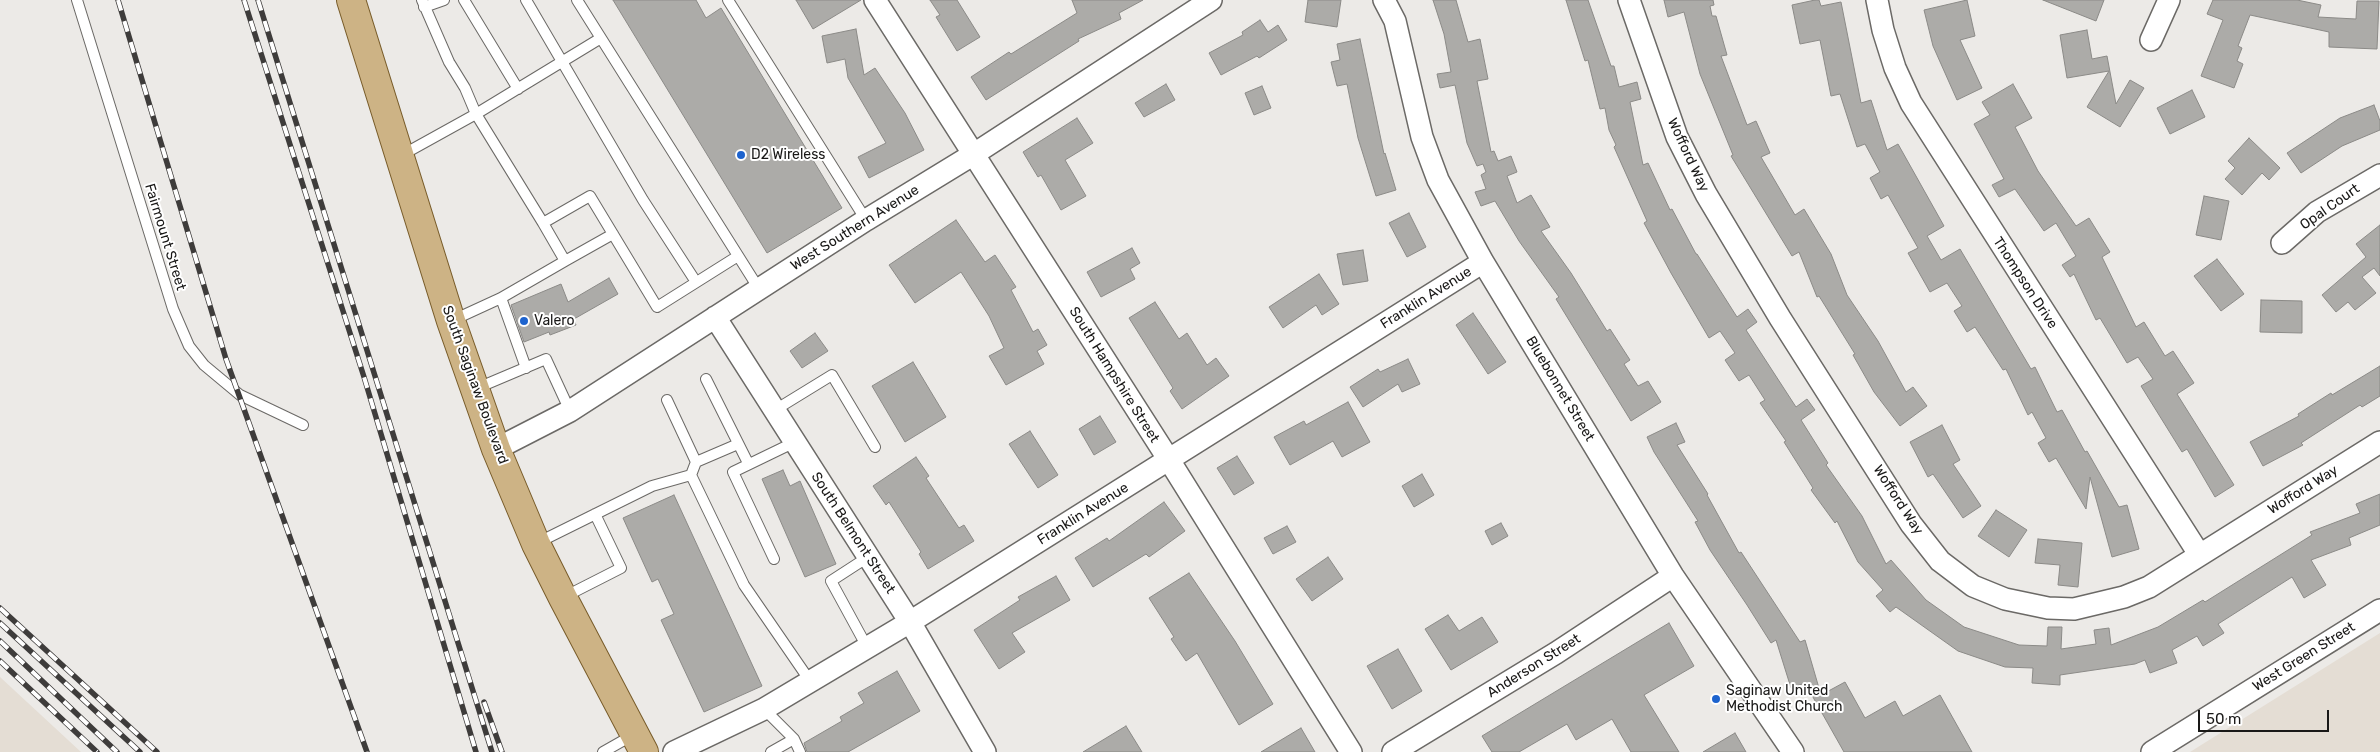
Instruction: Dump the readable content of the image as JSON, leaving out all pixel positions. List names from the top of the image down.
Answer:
{
  "streets": {
    "main road": ["South Saginaw Boulevard"],
    "street": [
      "Wofford Way",
      "Opal Court",
      "West Southern Avenue",
      "Thompson Drive",
      "Franklin Avenue",
      "South Hampshire Street",
      "Bluebonnet Street",
      "South Belmont Street",
      "West Green Street",
      "Anderson Street"
    ],
    "lane": ["Fairmount Street"]
  },
  "crossings": [
    ["Wofford Way", "Thompson Drive"],
    ["West Southern Avenue", "South Hampshire Street"],
    ["West Southern Avenue", "South Saginaw Boulevard"],
    ["West Southern Avenue", "South Belmont Street"],
    ["Franklin Avenue", "South Hampshire Street"],
    ["Franklin Avenue", "Bluebonnet Street"],
    ["Franklin Avenue", "South Belmont Street"],
    ["Bluebonnet Street", "Anderson Street"]
  ],
  "places": ["D2 Wireless", "Valero", "Saginaw United Methodist Church"],
  "scale_bar": "50 m"
}
